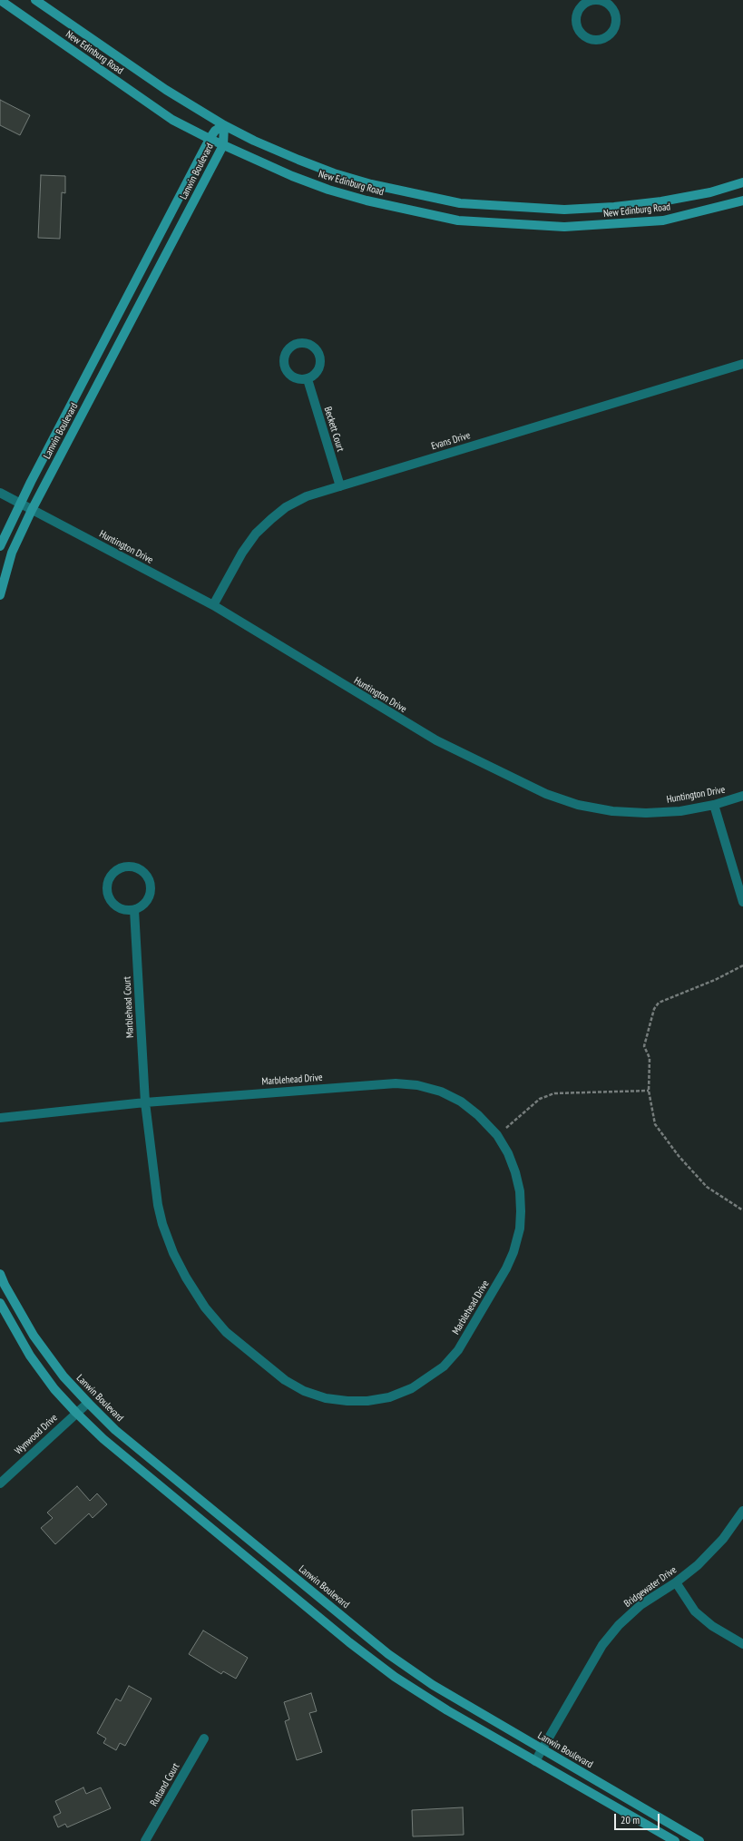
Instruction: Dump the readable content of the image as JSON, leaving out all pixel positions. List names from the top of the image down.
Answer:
{
  "streets": {
    "street": [
      "New Edinburg Road",
      "Lanwin Boulevard",
      "Beckett Court",
      "Evans Drive",
      "Huntington Drive",
      "Marblehead Court",
      "Marblehead Drive",
      "Wynwood Drive",
      "Bridgewater Drive",
      "Rutland Court"
    ]
  },
  "crossings": [
    ["New Edinburg Road", "Lanwin Boulevard"],
    ["Lanwin Boulevard", "Huntington Drive"],
    ["Lanwin Boulevard", "Wynwood Drive"],
    ["Lanwin Boulevard", "Bridgewater Drive"],
    ["Beckett Court", "Evans Drive"],
    ["Evans Drive", "Huntington Drive"],
    ["Marblehead Court", "Marblehead Drive"]
  ],
  "scale_bar": "20 m"
}
